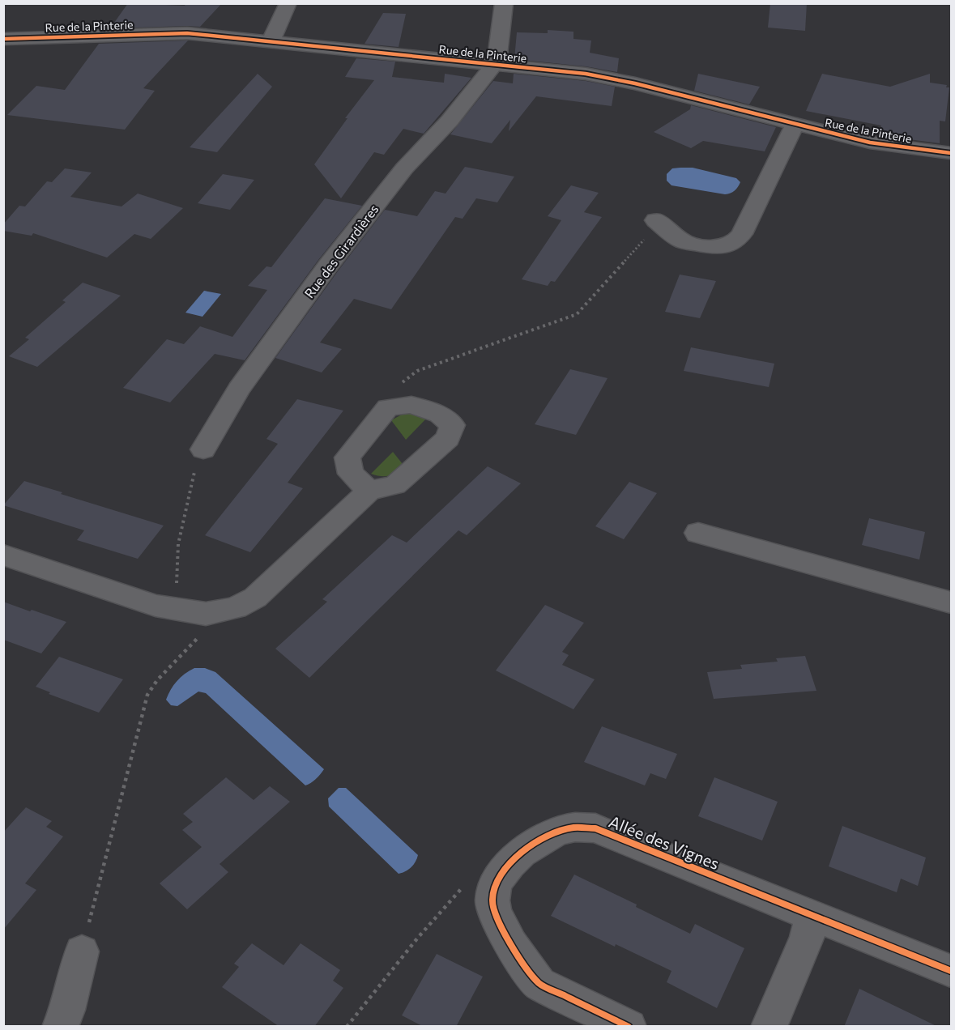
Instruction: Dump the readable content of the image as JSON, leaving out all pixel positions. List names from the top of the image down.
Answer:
{
  "streets": {
    "street": ["Rue de la Pinterie", "Rue des Girardières", "Allée des Vignes"]
  },
  "crossings": [
    ["Rue de la Pinterie", "Rue des Girardières"]
  ]
}
